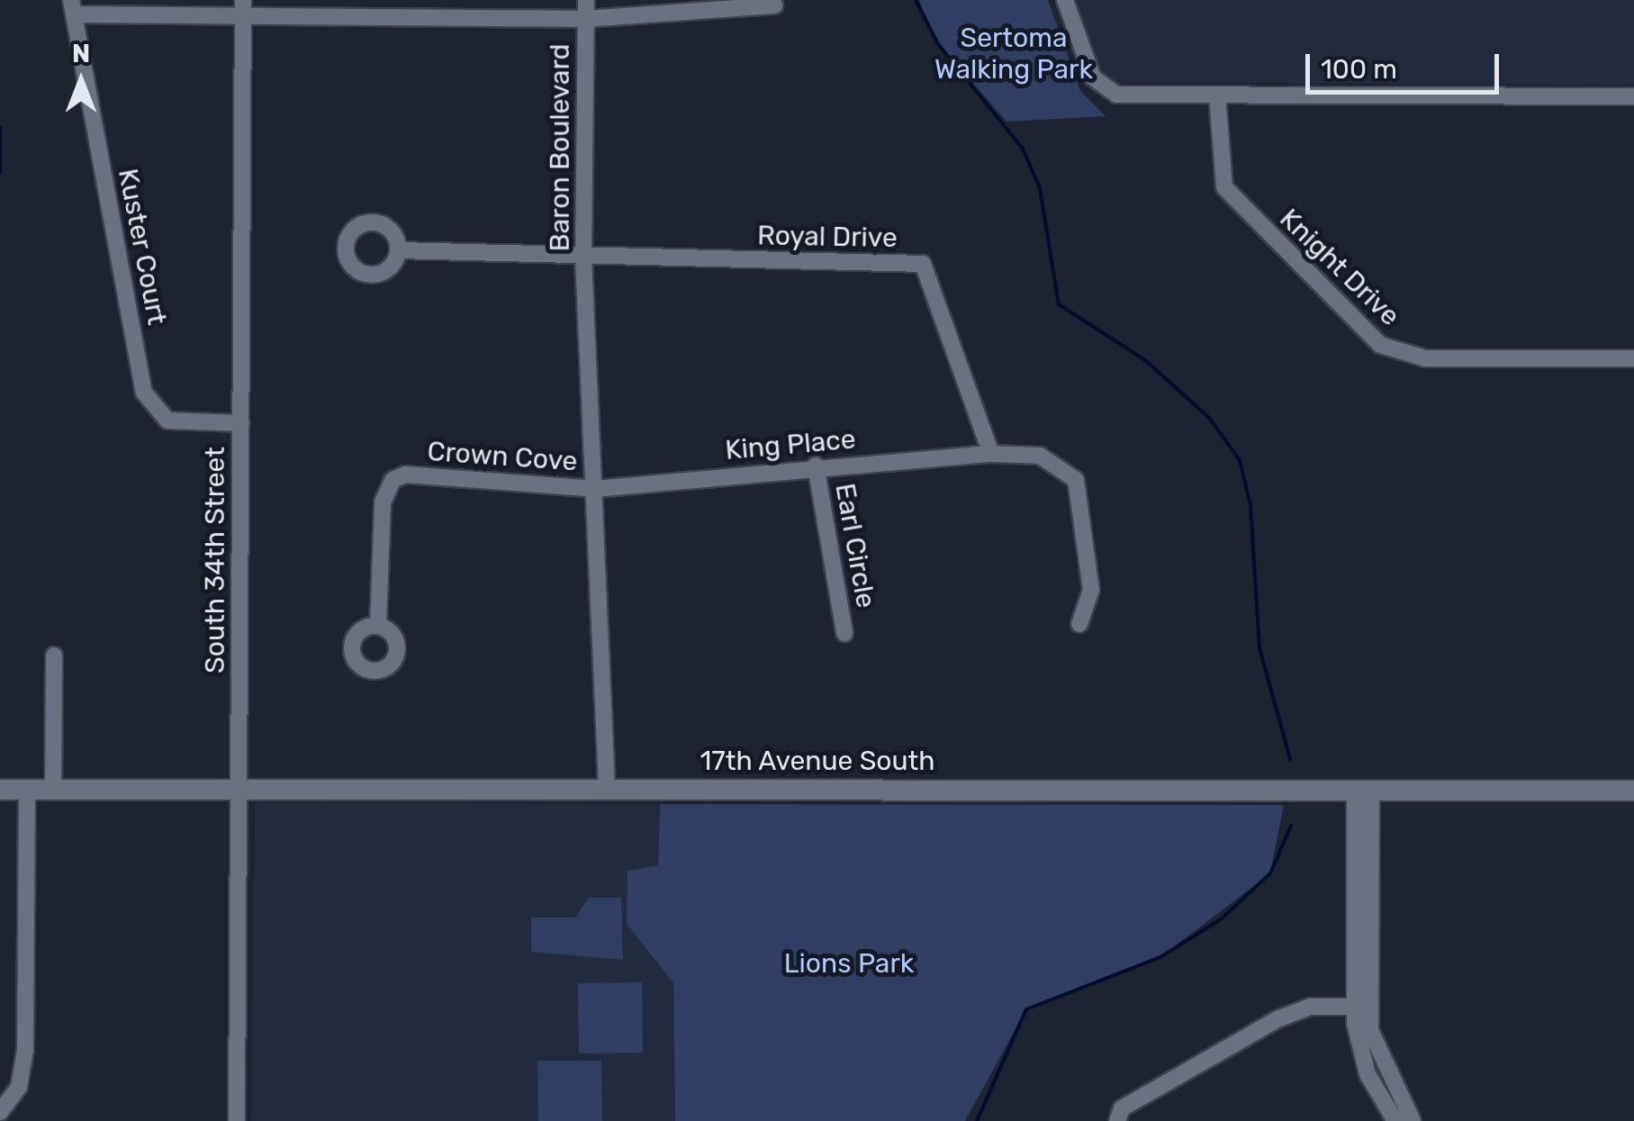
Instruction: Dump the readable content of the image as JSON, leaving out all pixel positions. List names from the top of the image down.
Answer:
{
  "streets": {
    "street": [
      "Baron Boulevard",
      "Royal Drive",
      "Kuster Court",
      "Knight Drive",
      "King Place",
      "Crown Cove",
      "Earl Circle",
      "South 34th Street",
      "17th Avenue South"
    ]
  },
  "crossings": [
    ["Baron Boulevard", "Royal Drive"],
    ["Baron Boulevard", "Kuster Court"],
    ["Baron Boulevard", "King Place"],
    ["Baron Boulevard", "Crown Cove"],
    ["Baron Boulevard", "South 34th Street"],
    ["Baron Boulevard", "17th Avenue South"],
    ["Royal Drive", "King Place"],
    ["Kuster Court", "South 34th Street"],
    ["King Place", "Crown Cove"],
    ["King Place", "Earl Circle"],
    ["South 34th Street", "17th Avenue South"]
  ],
  "parks": ["Sertoma Walking Park", "Lions Park"],
  "scale_bar": "100 m",
  "north": "top"
}
